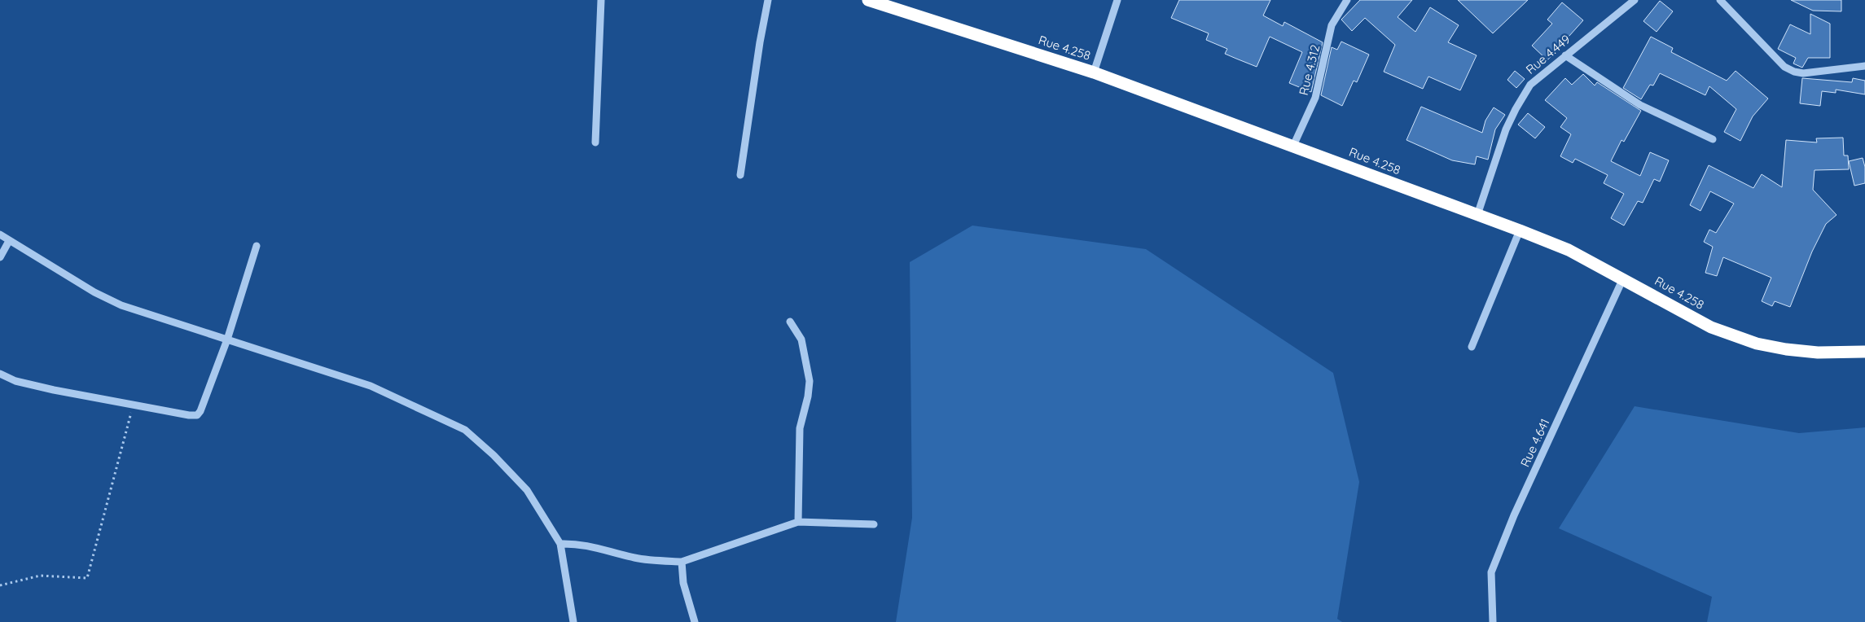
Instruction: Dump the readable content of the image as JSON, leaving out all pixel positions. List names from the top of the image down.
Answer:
{
  "streets": {
    "highway": ["Rue 4.258"],
    "street": ["Rue 4.449", "Rue 4.312", "Rue 4.641"]
  },
  "crossings": [
    ["Rue 4.258", "Rue 4.449"],
    ["Rue 4.258", "Rue 4.312"],
    ["Rue 4.258", "Rue 4.641"]
  ]
}
